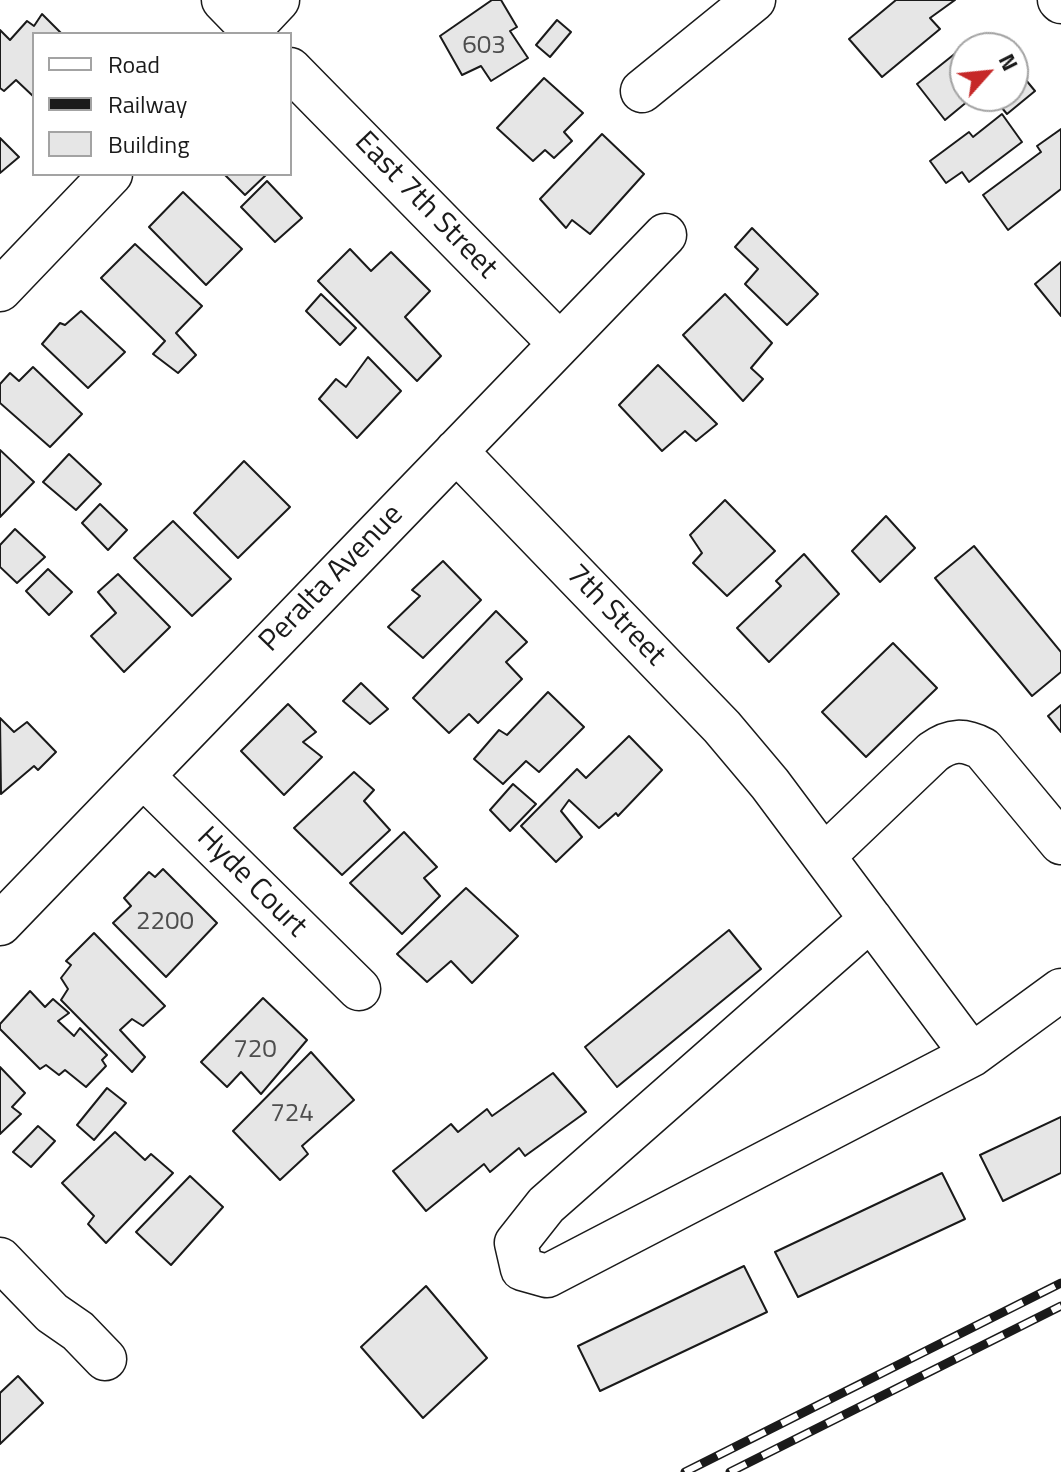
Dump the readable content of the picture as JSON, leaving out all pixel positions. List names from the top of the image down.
{
  "streets": {
    "street": [
      "East 7th Street",
      "Peralta Avenue",
      "7th Street",
      "Hyde Court"
    ]
  },
  "crossings": [
    ["East 7th Street", "Peralta Avenue"],
    ["Peralta Avenue", "7th Street"],
    ["Peralta Avenue", "Hyde Court"]
  ],
  "house_numbers": [
    "603",
    "2200",
    "720",
    "724"
  ],
  "legend": ["Road", "Railway", "Building"],
  "north": "top right"
}
